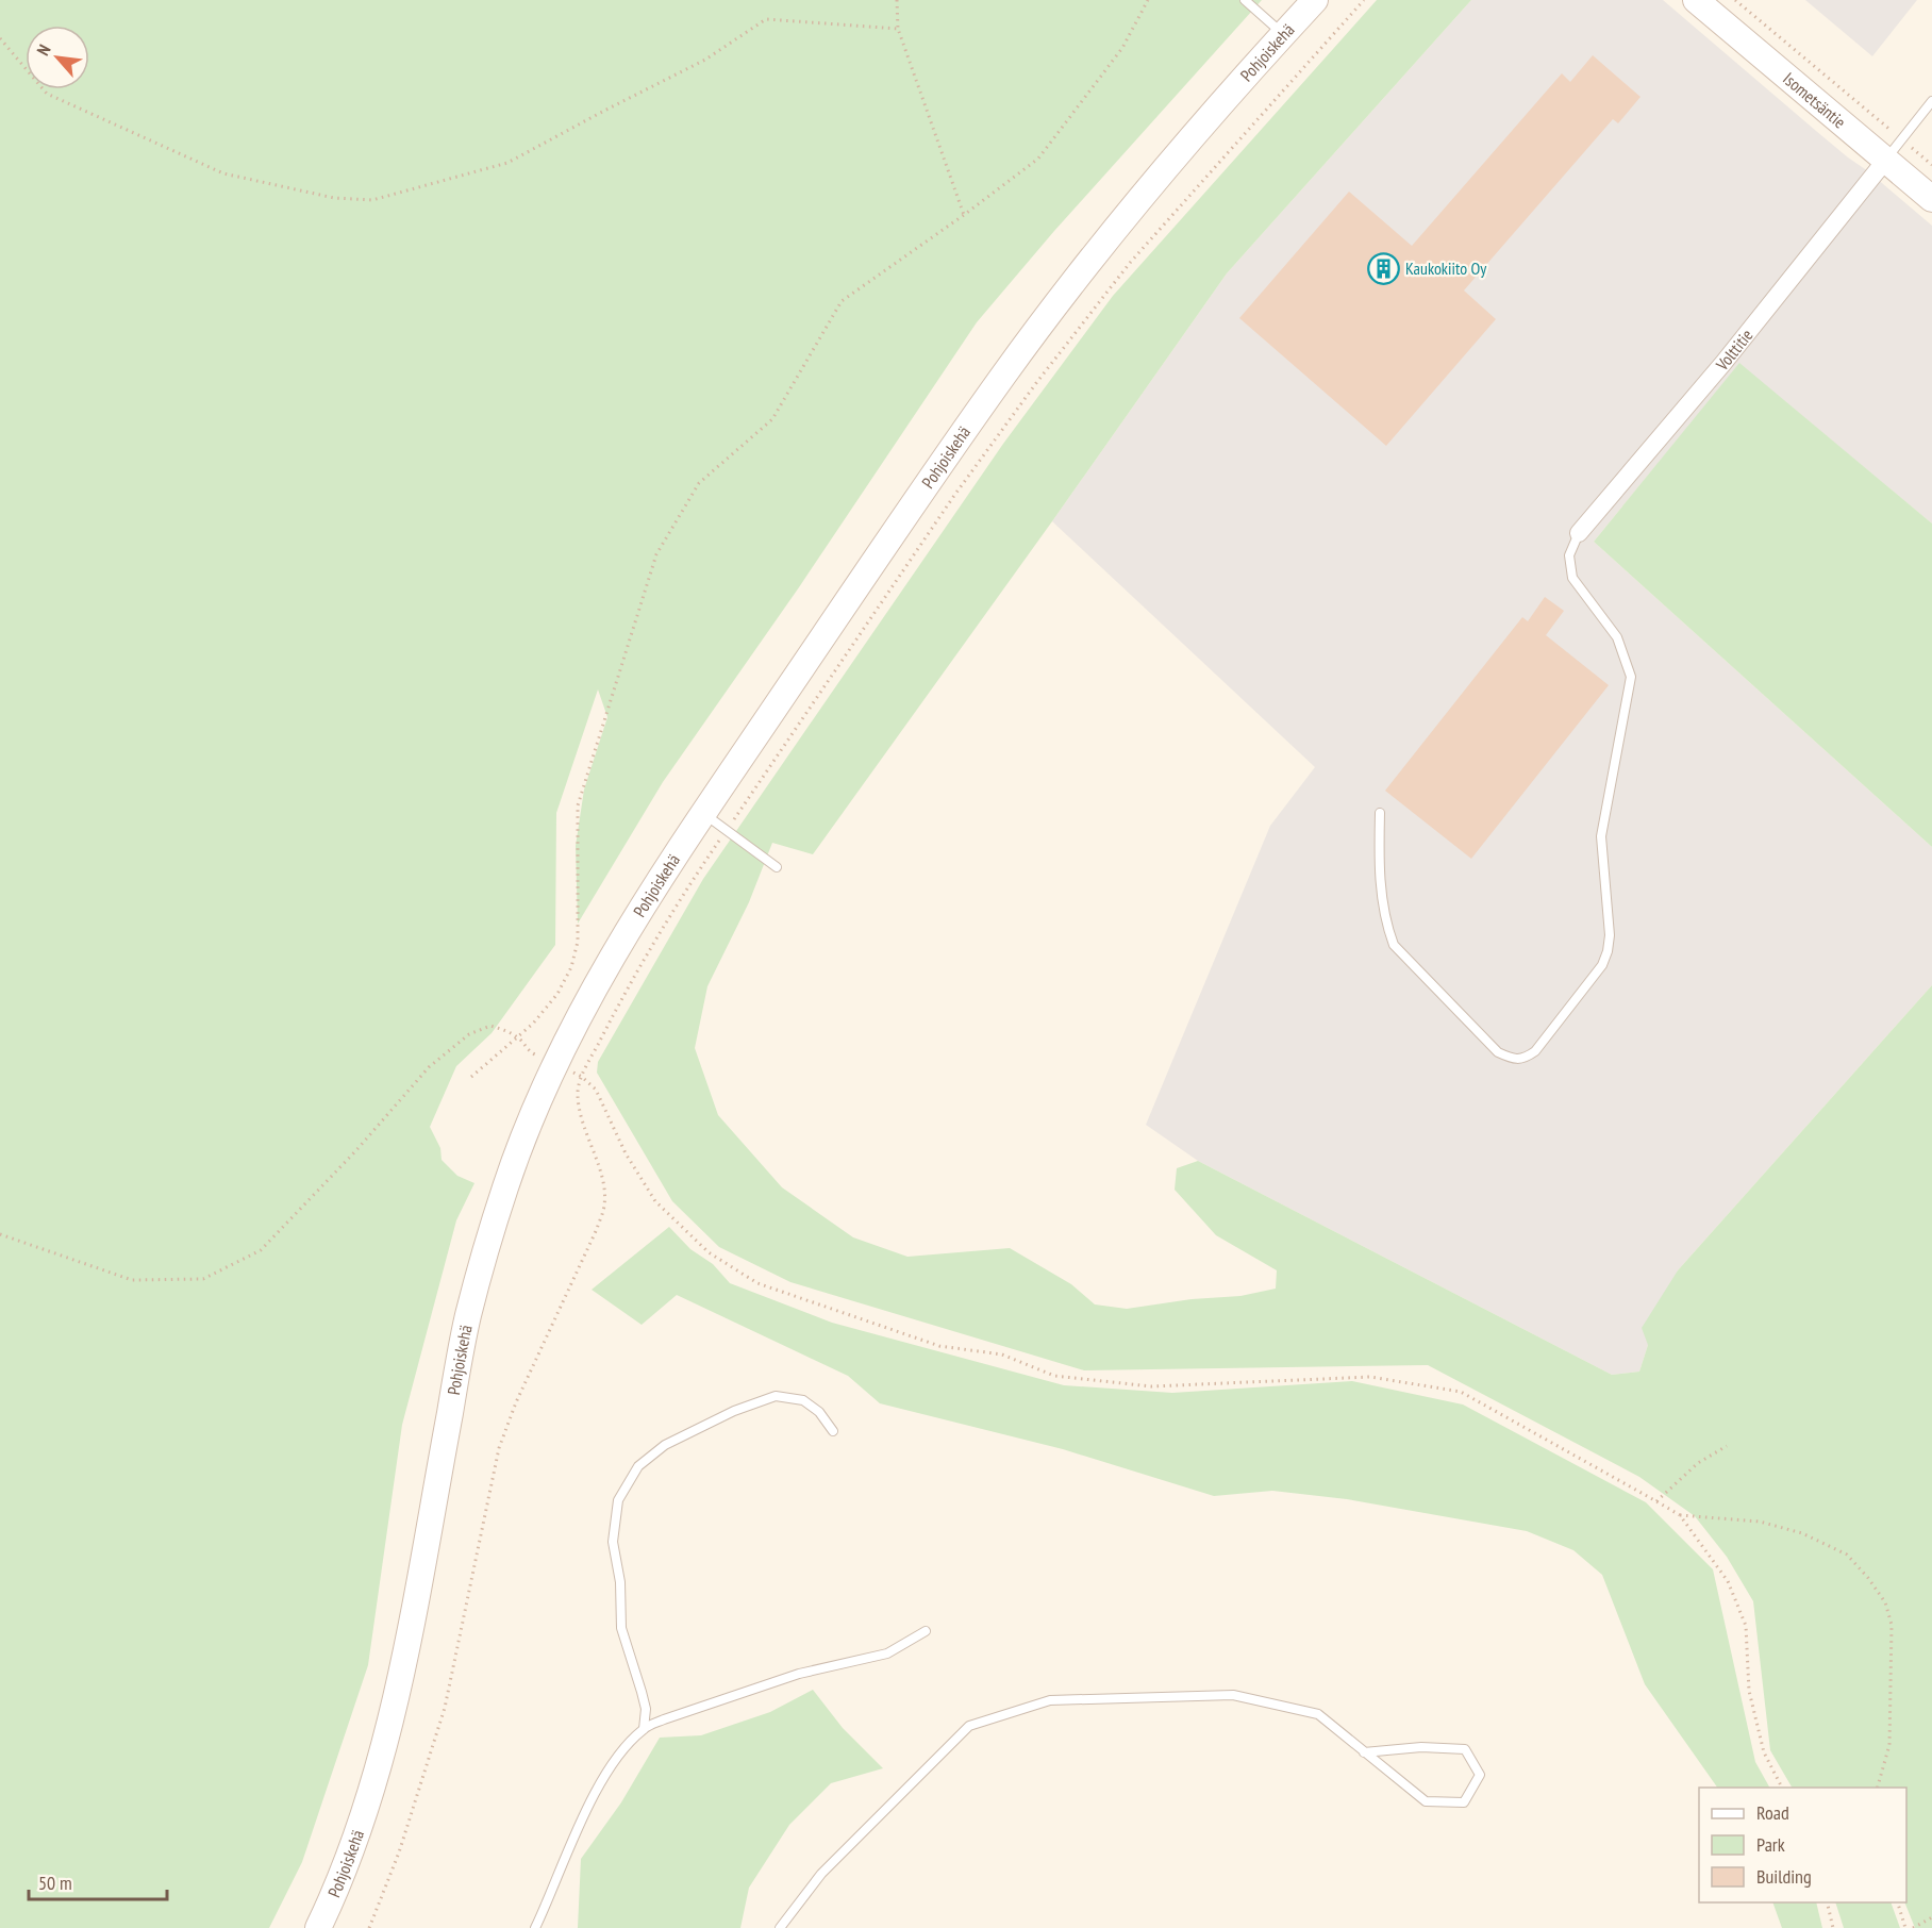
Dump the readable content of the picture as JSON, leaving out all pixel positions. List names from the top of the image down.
{
  "streets": {
    "main road": ["Pohjoiskehä", "Isometsäntie"],
    "street": ["Volttitie"]
  },
  "crossings": [
    ["Isometsäntie", "Volttitie"]
  ],
  "places": {
    "building": ["Kaukokiito Oy"]
  },
  "legend": ["Road", "Park", "Building"],
  "scale_bar": "50 m",
  "north": "top left"
}
